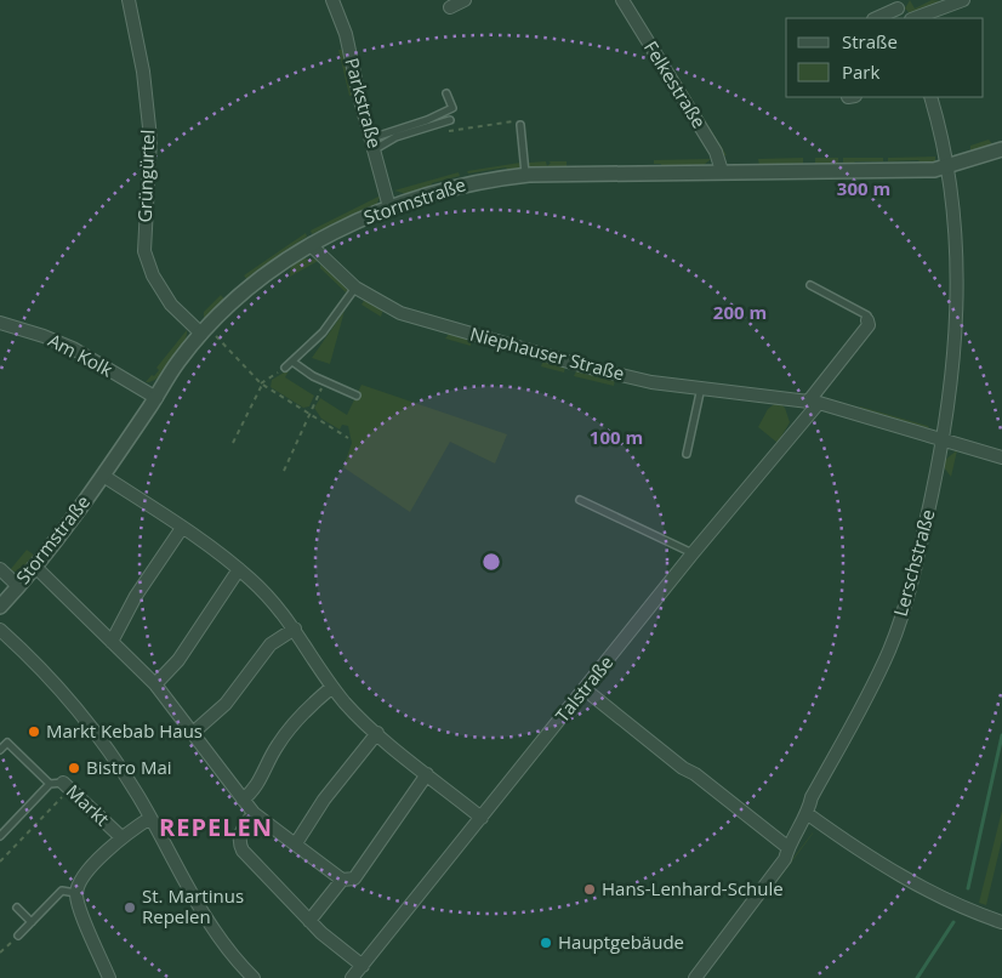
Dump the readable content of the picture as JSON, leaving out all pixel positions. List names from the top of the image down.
{
  "streets": {
    "street": [
      "Felkestraße",
      "Parkstraße",
      "Grüngürtel",
      "Stormstraße",
      "Niephauser Straße",
      "Am Kolk",
      "Lerschstraße",
      "Talstraße",
      "Markt"
    ]
  },
  "crossings": [
    ["Felkestraße", "Stormstraße"],
    ["Parkstraße", "Stormstraße"],
    ["Grüngürtel", "Stormstraße"],
    ["Stormstraße", "Niephauser Straße"],
    ["Stormstraße", "Am Kolk"],
    ["Stormstraße", "Lerschstraße"],
    ["Niephauser Straße", "Lerschstraße"],
    ["Niephauser Straße", "Talstraße"]
  ],
  "districts": ["REPELEN"],
  "places": [
    "Markt Kebab Haus",
    "Bistro Mai",
    "Hans-Lenhard-Schule",
    "St. Martinus Repelen",
    "Hauptgebäude"
  ],
  "legend": ["Straße", "Park"],
  "rings": ["300 m", "200 m", "100 m"]
}
